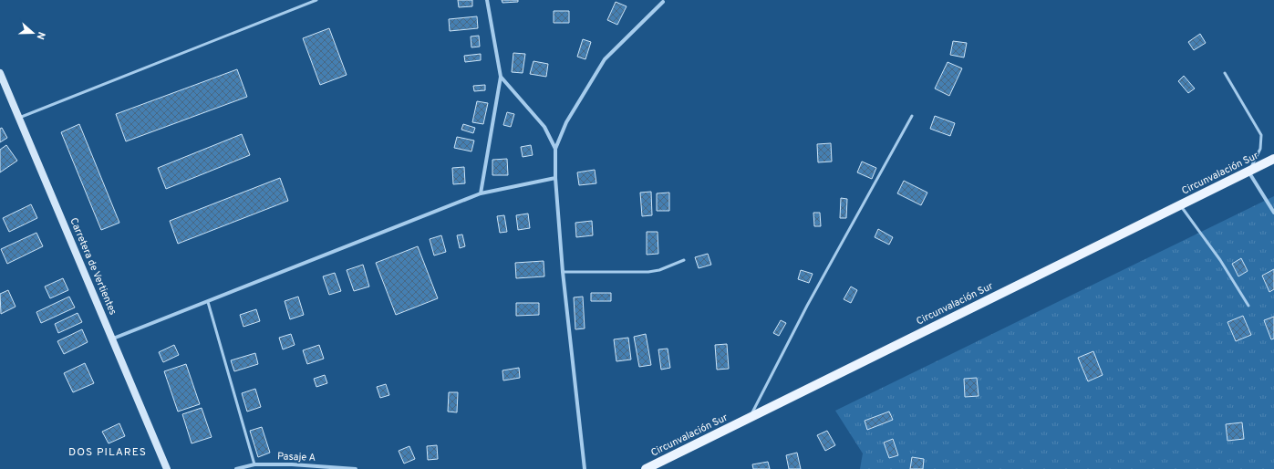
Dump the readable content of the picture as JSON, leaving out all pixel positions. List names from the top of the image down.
{
  "streets": {
    "main road": ["Circunvalación Sur", "Carretera de Vertientes"],
    "street": ["Pasaje A"]
  },
  "districts": ["DOS PILARES"],
  "north": "right"
}
